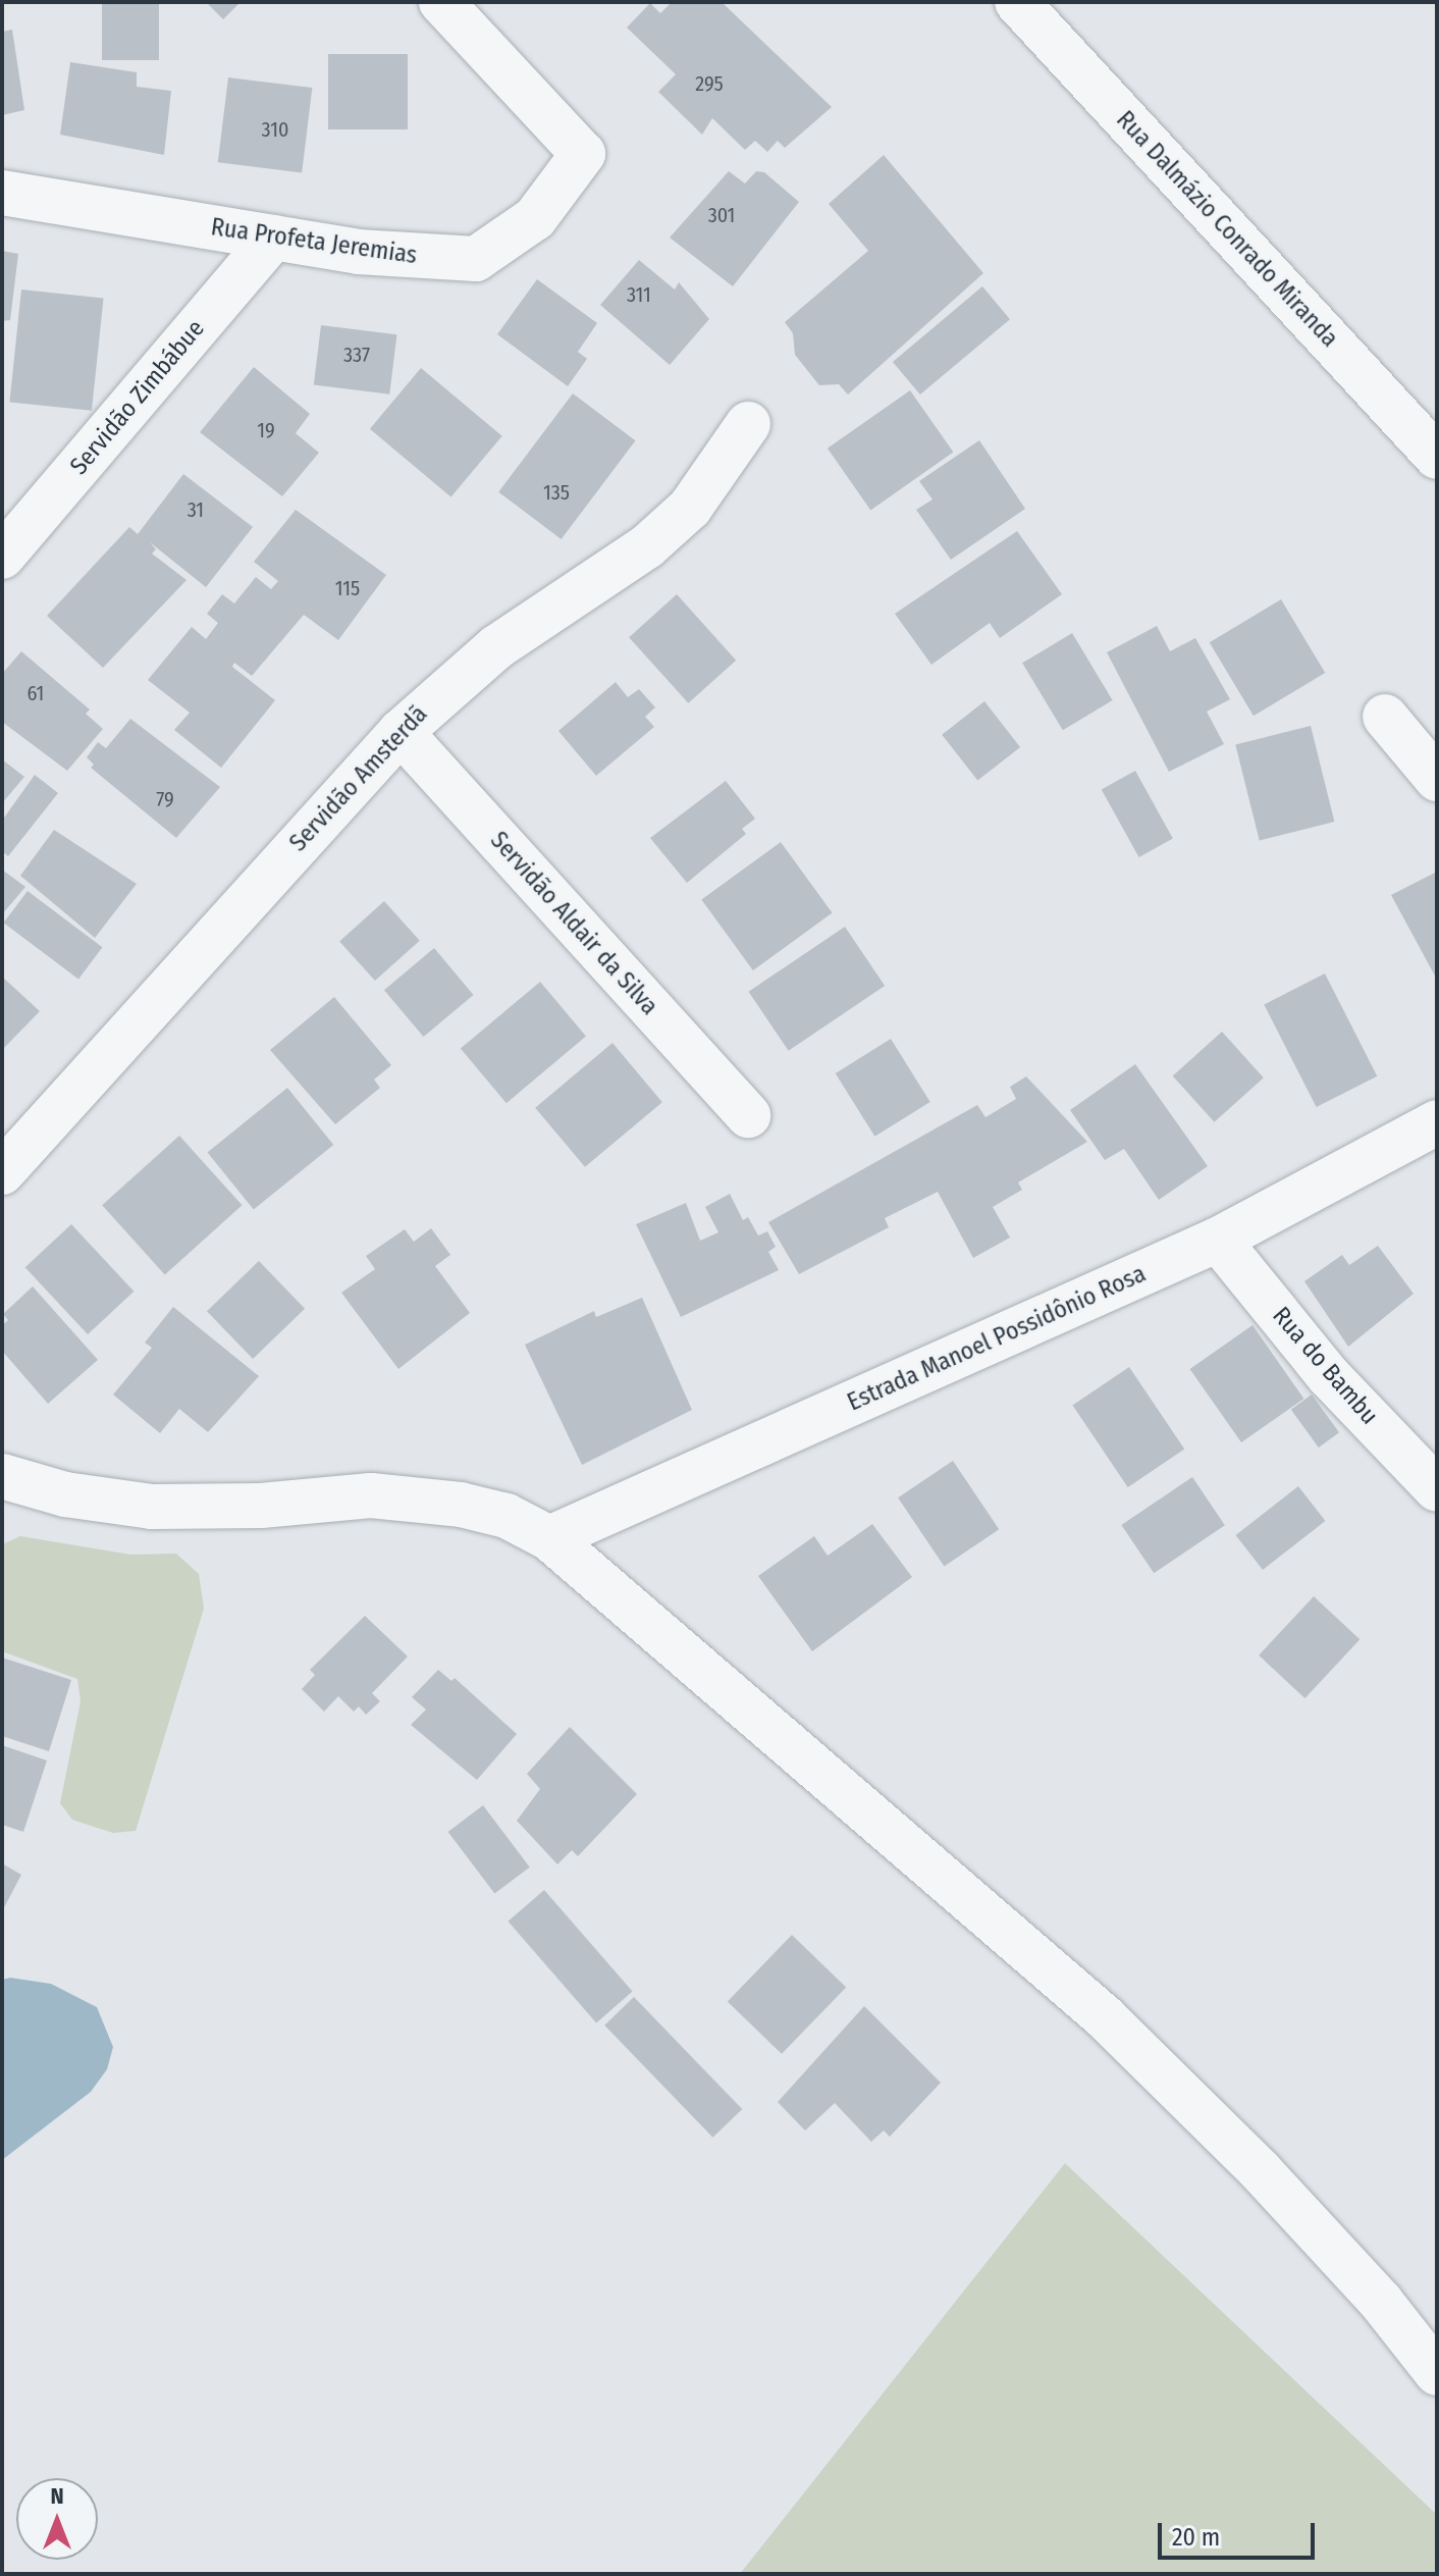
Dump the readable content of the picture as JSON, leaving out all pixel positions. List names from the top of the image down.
{
  "streets": {
    "street": [
      "Rua Dalmázio Conrado Miranda",
      "Rua Profeta Jeremias",
      "Servidão Zimbábue",
      "Servidão Amsterdã",
      "Servidão Aldair da Silva",
      "Estrada Manoel Possidônio Rosa",
      "Rua do Bambu"
    ]
  },
  "crossings": [
    ["Rua Profeta Jeremias", "Servidão Zimbábue"],
    ["Servidão Amsterdã", "Servidão Aldair da Silva"],
    ["Estrada Manoel Possidônio Rosa", "Rua do Bambu"]
  ],
  "house_numbers": [
    "295",
    "310",
    "301",
    "311",
    "337",
    "19",
    "135",
    "31",
    "115",
    "61",
    "79"
  ],
  "scale_bar": "20 m",
  "north": "top"
}
